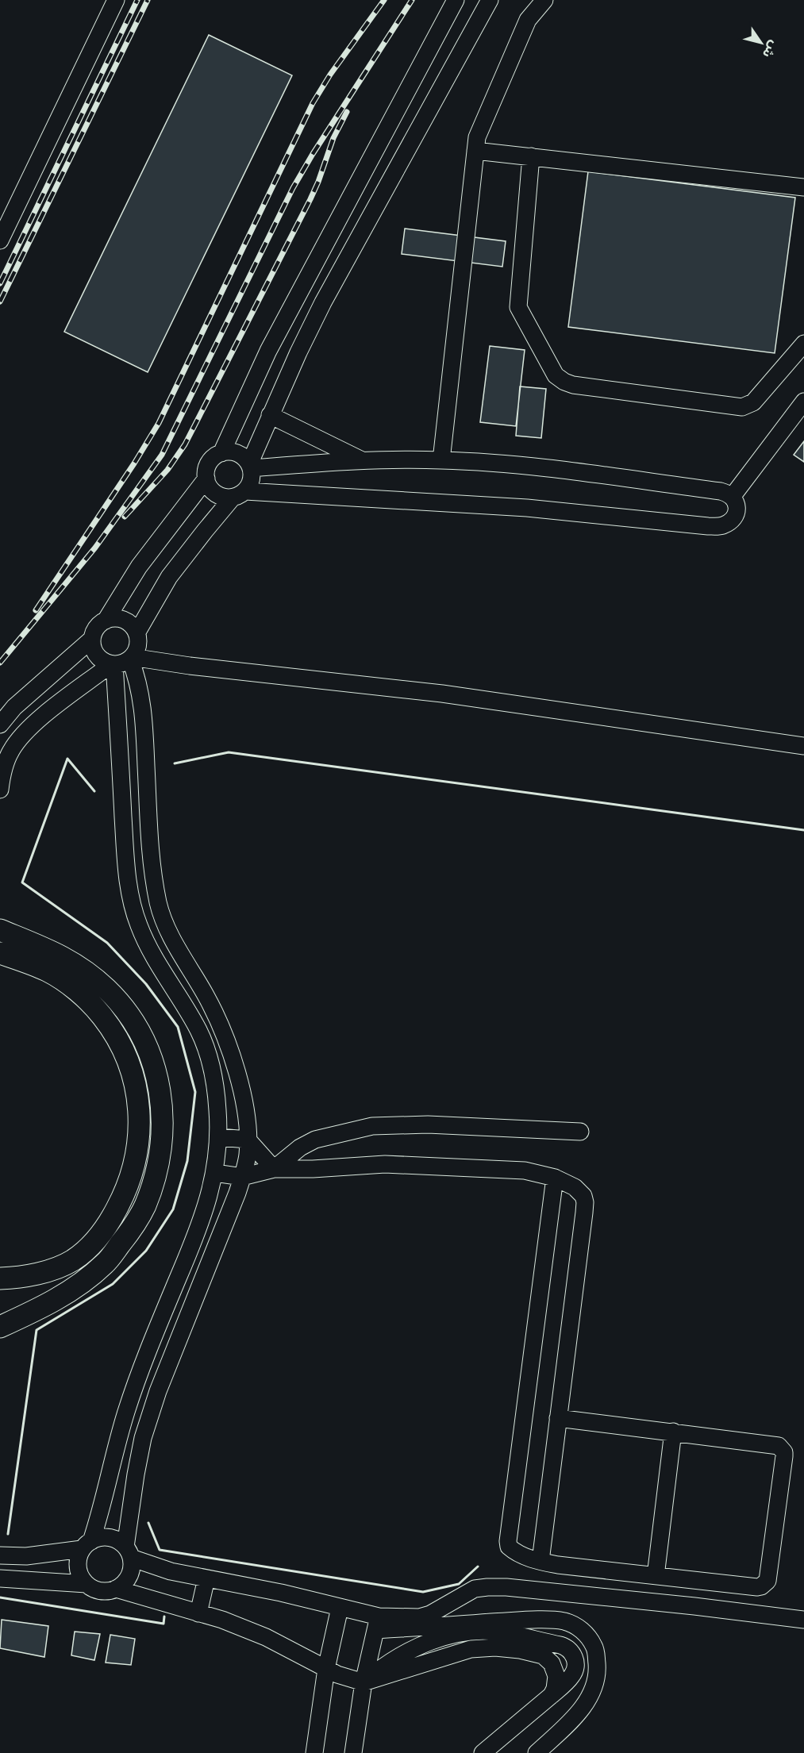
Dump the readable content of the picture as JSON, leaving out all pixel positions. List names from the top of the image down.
{
  "north": "bottom right"
}
